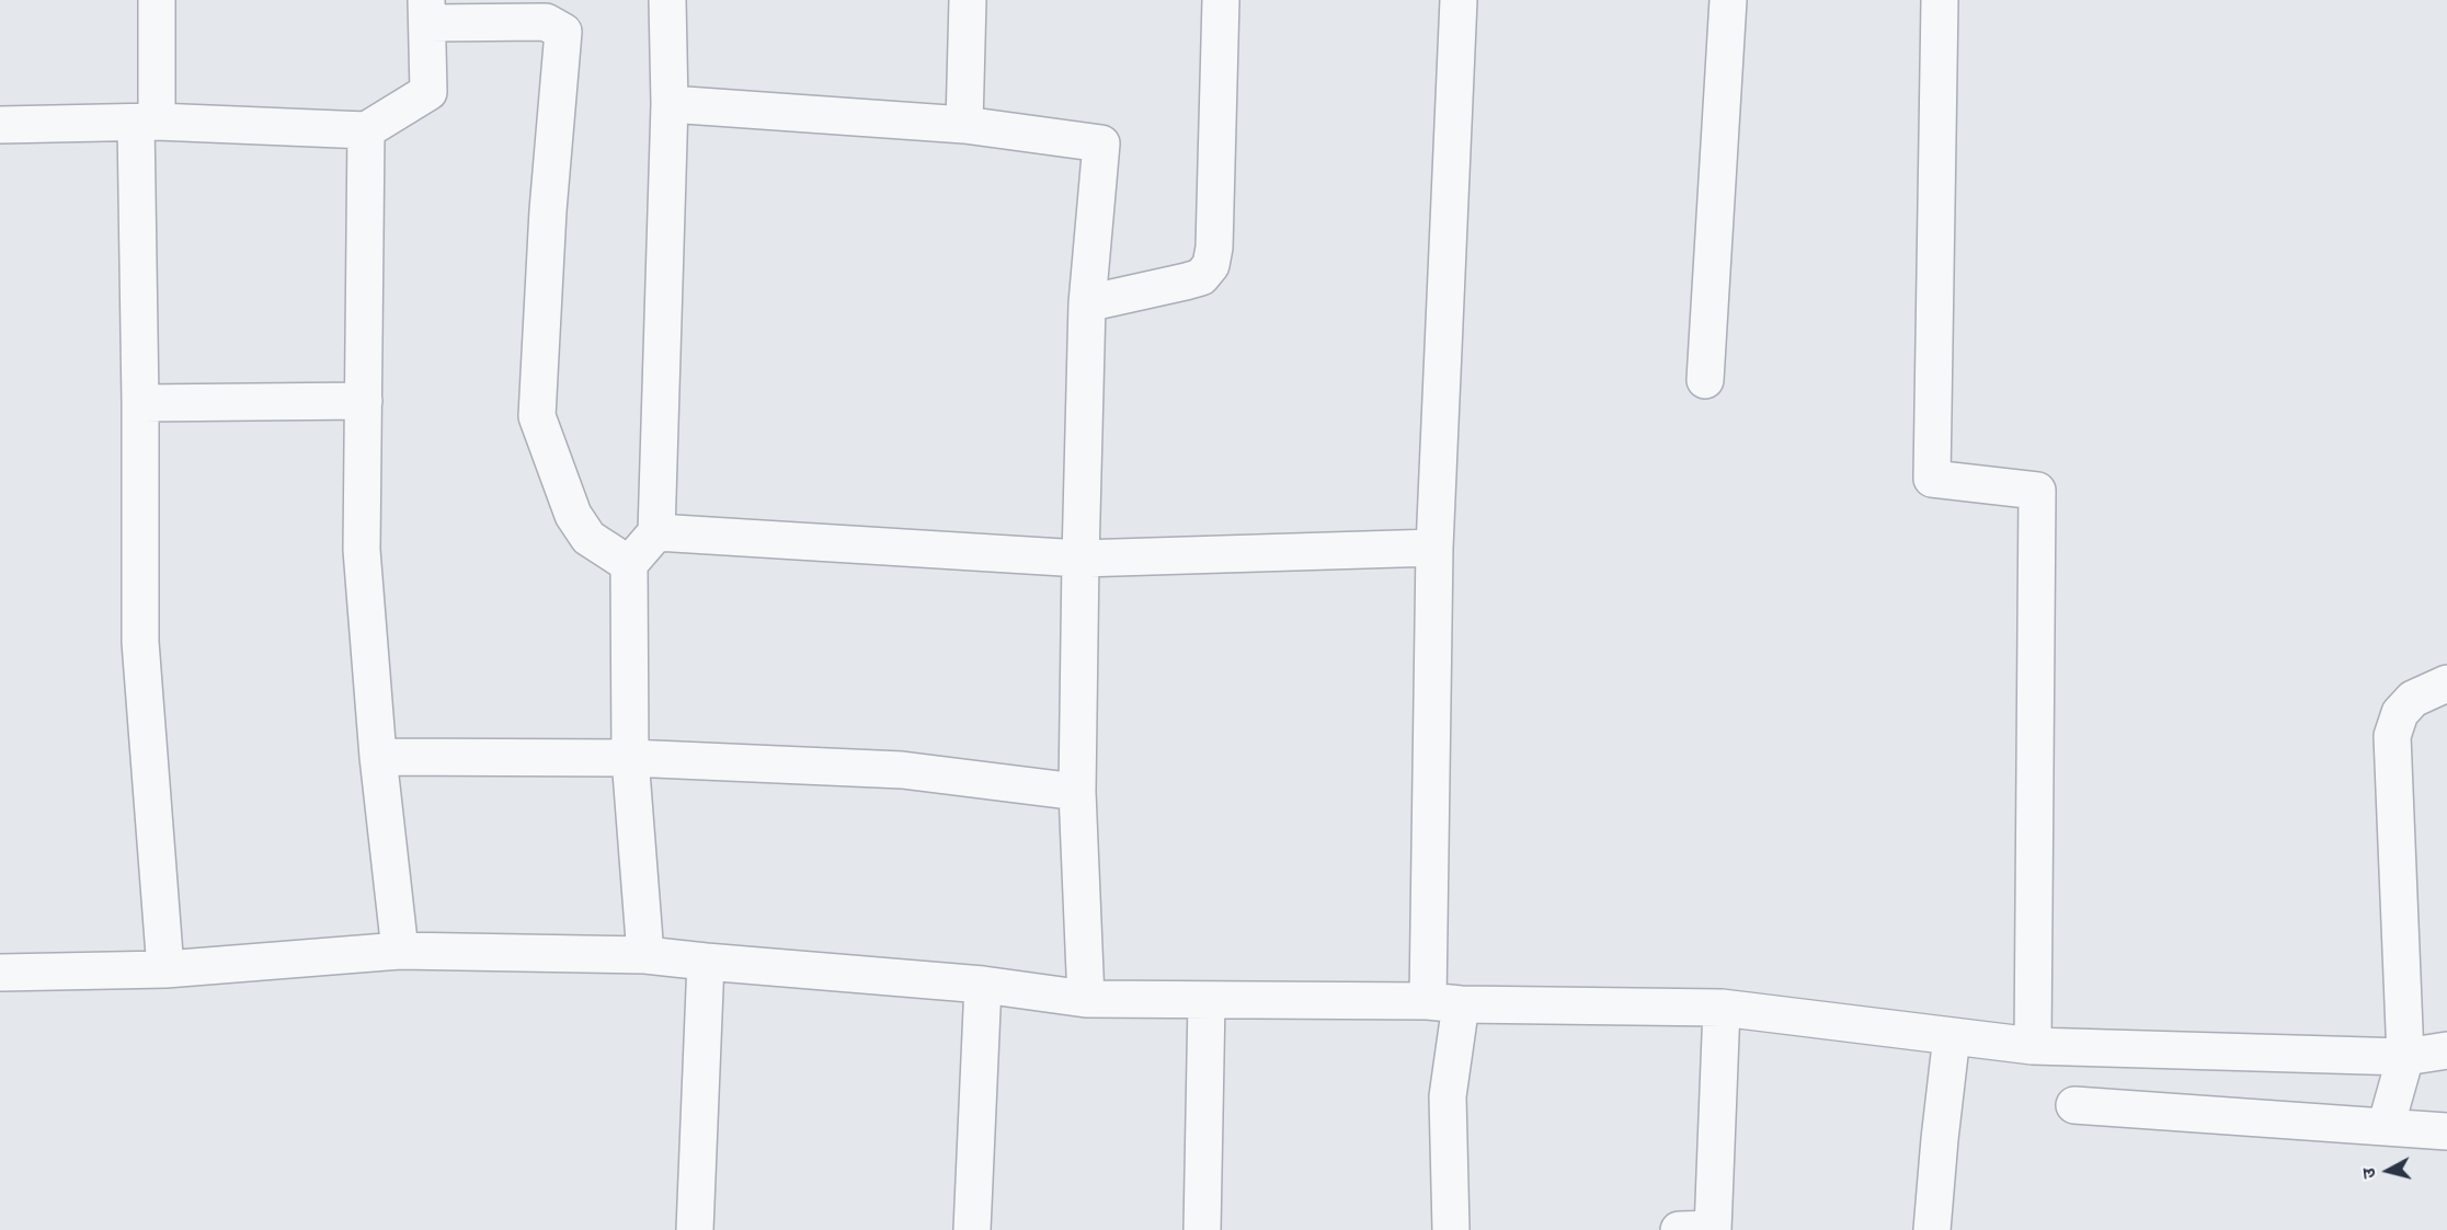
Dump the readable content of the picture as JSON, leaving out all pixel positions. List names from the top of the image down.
{
  "north": "left"
}
